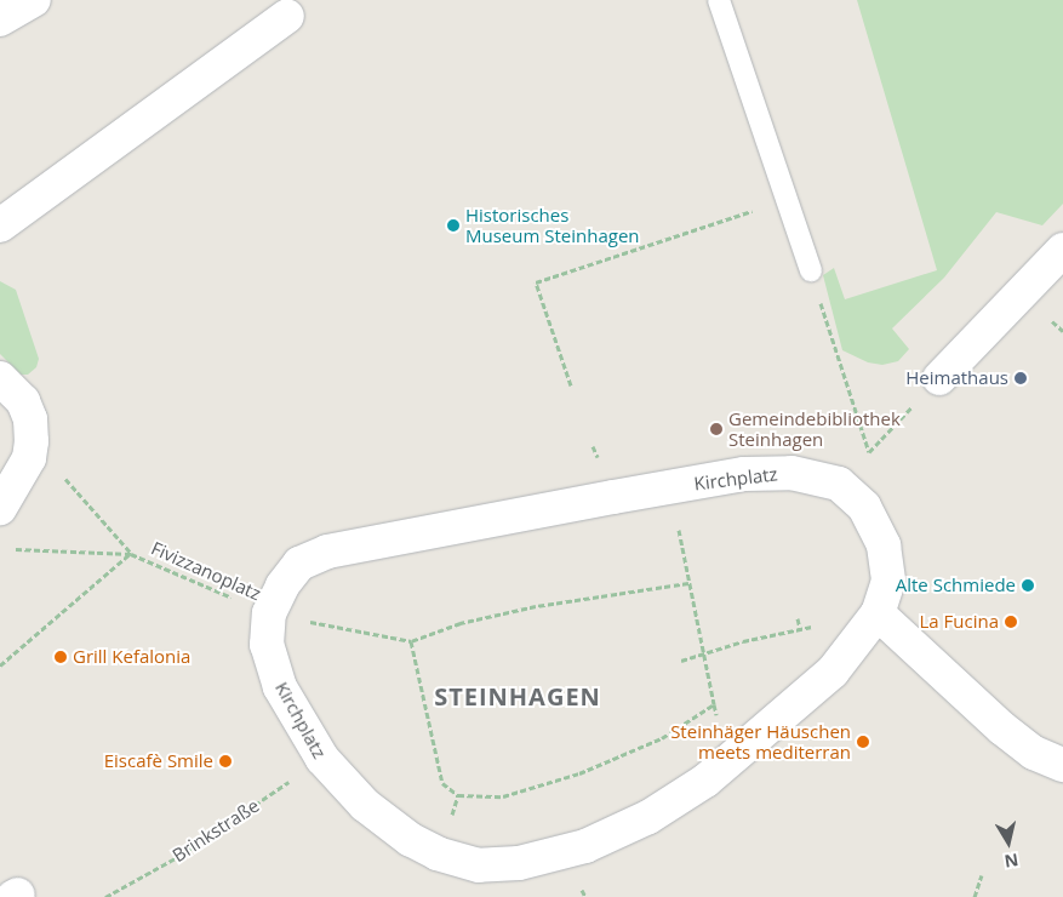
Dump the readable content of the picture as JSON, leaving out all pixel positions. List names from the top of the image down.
{
  "streets": {
    "street": ["Kirchplatz"],
    "path": ["Fivizzanoplatz", "Brinkstraße"]
  },
  "crossings": [
    ["Kirchplatz", "Fivizzanoplatz"],
    ["Kirchplatz", "Brinkstraße"]
  ],
  "districts": ["STEINHAGEN"],
  "places": [
    "Historisches Museum Steinhagen",
    "Heimathaus",
    "Gemeindebibliothek Steinhagen",
    "Alte Schmiede",
    "La Fucina",
    "Grill Kefalonia",
    "Steinhäger Häuschen meets mediterran",
    "Eiscafè Smile"
  ],
  "north": "bottom"
}
